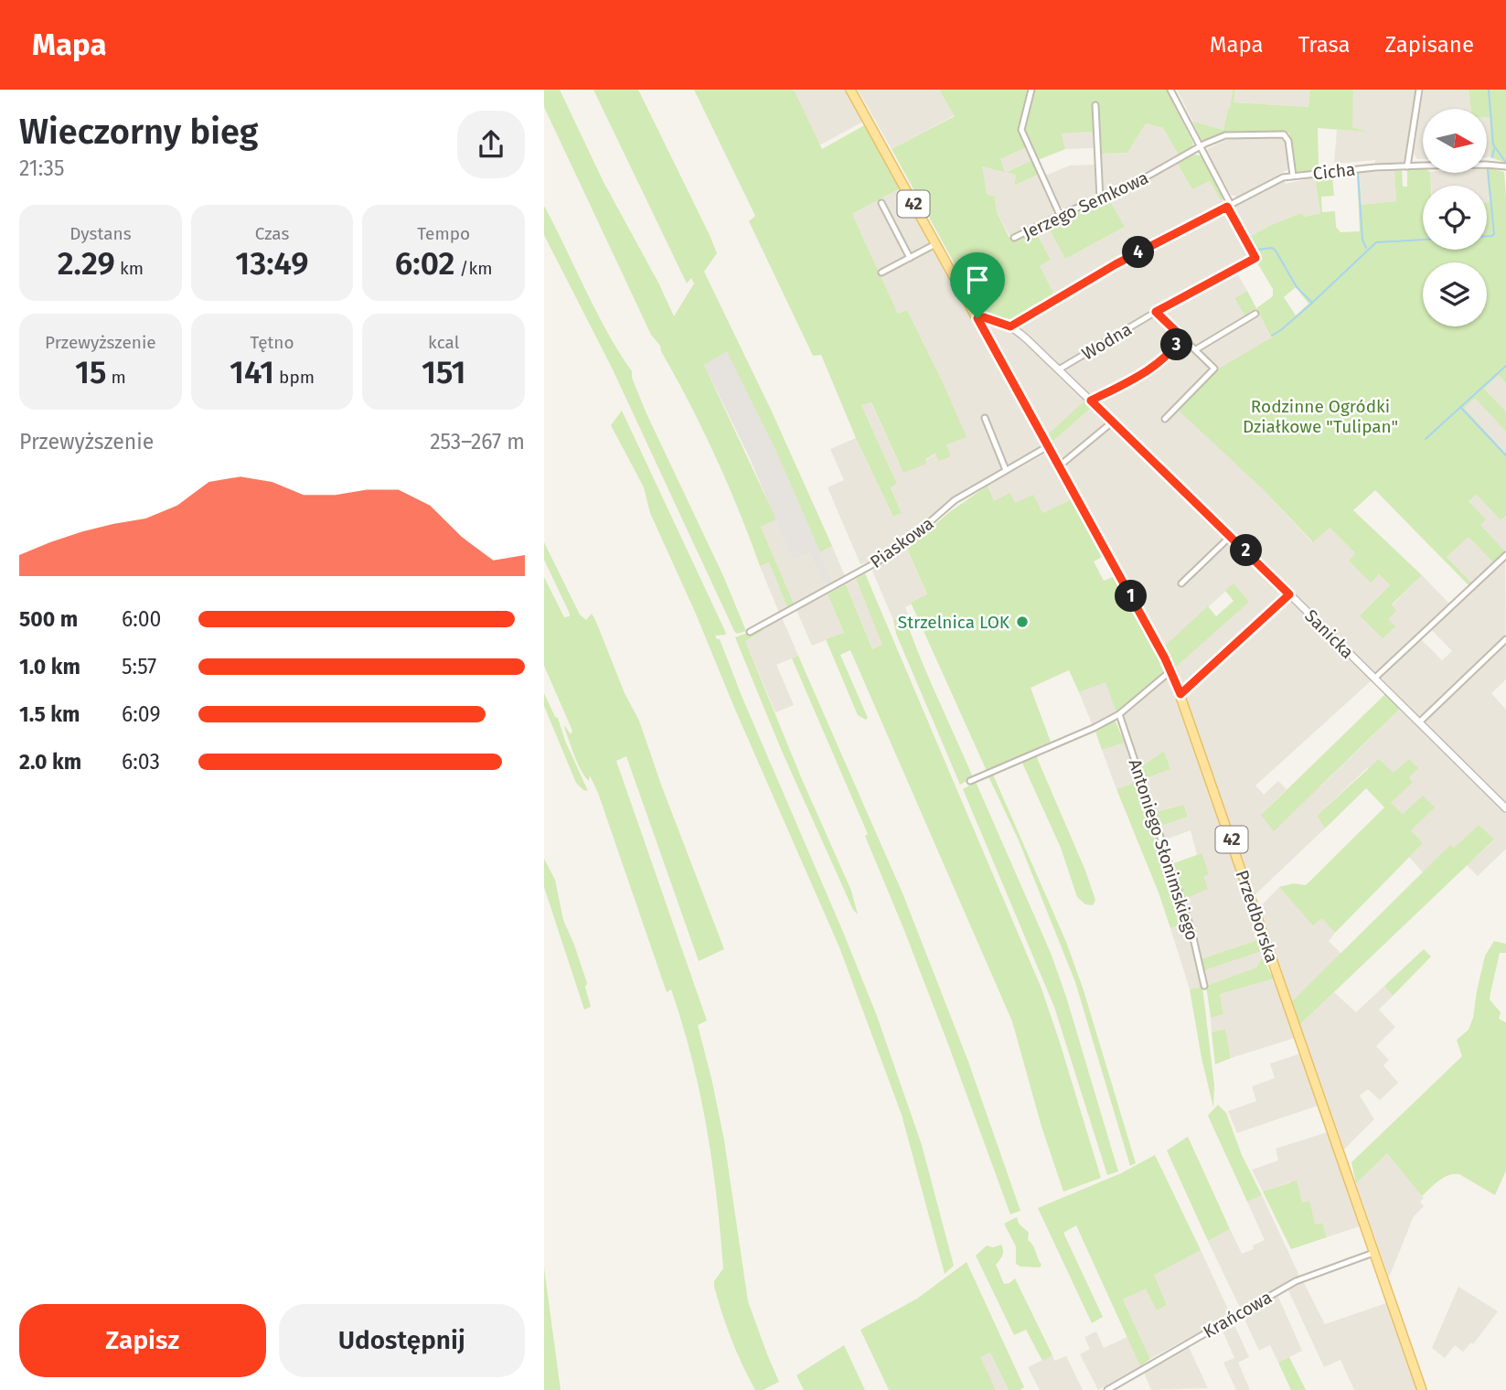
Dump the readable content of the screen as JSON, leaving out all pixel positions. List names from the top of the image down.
{
  "streets": {
    "main road": ["42", "Przedborska"],
    "street": [
      "Cicha",
      "Jerzego Semkowa",
      "Wodna",
      "Piaskowa",
      "Sanicka",
      "Antoniego Słonimskiego",
      "Krańcowa"
    ]
  },
  "crossings": [
    ["Cicha", "Jerzego Semkowa"],
    ["Wodna", "Sanicka"],
    ["Piaskowa", "Przedborska"],
    ["Sanicka", "Przedborska"],
    ["Przedborska", "Krańcowa"]
  ],
  "parks": ["Rodzinne Ogródki Działkowe \"Tulipan\""],
  "places": ["Strzelnica LOK"],
  "north": "right",
  "page": {
    "header": "Mapa",
    "nav": ["Mapa", "Trasa", "Zapisane"],
    "heading": ["Wieczorny bieg", "21:35"],
    "stats": [
      ["Dystans", "2.29 km"],
      ["Czas", "13:49"],
      ["Tempo", "6:02 /km"],
      ["Przewyższenie", "15 m"],
      ["Tętno", "141 bpm"],
      ["kcal", "151"]
    ],
    "pins": [
      "4",
      "3",
      "2",
      "1"
    ],
    "chart": ["Przewyższenie", "253–267 m"],
    "list": [
      {
        "name": "500 m",
        "note": "6:00"
      },
      {
        "name": "1.0 km",
        "note": "5:57"
      },
      {
        "name": "1.5 km",
        "note": "6:09"
      },
      {
        "name": "2.0 km",
        "note": "6:03"
      }
    ],
    "buttons": ["Zapisz", "Udostępnij"]
  }
}
